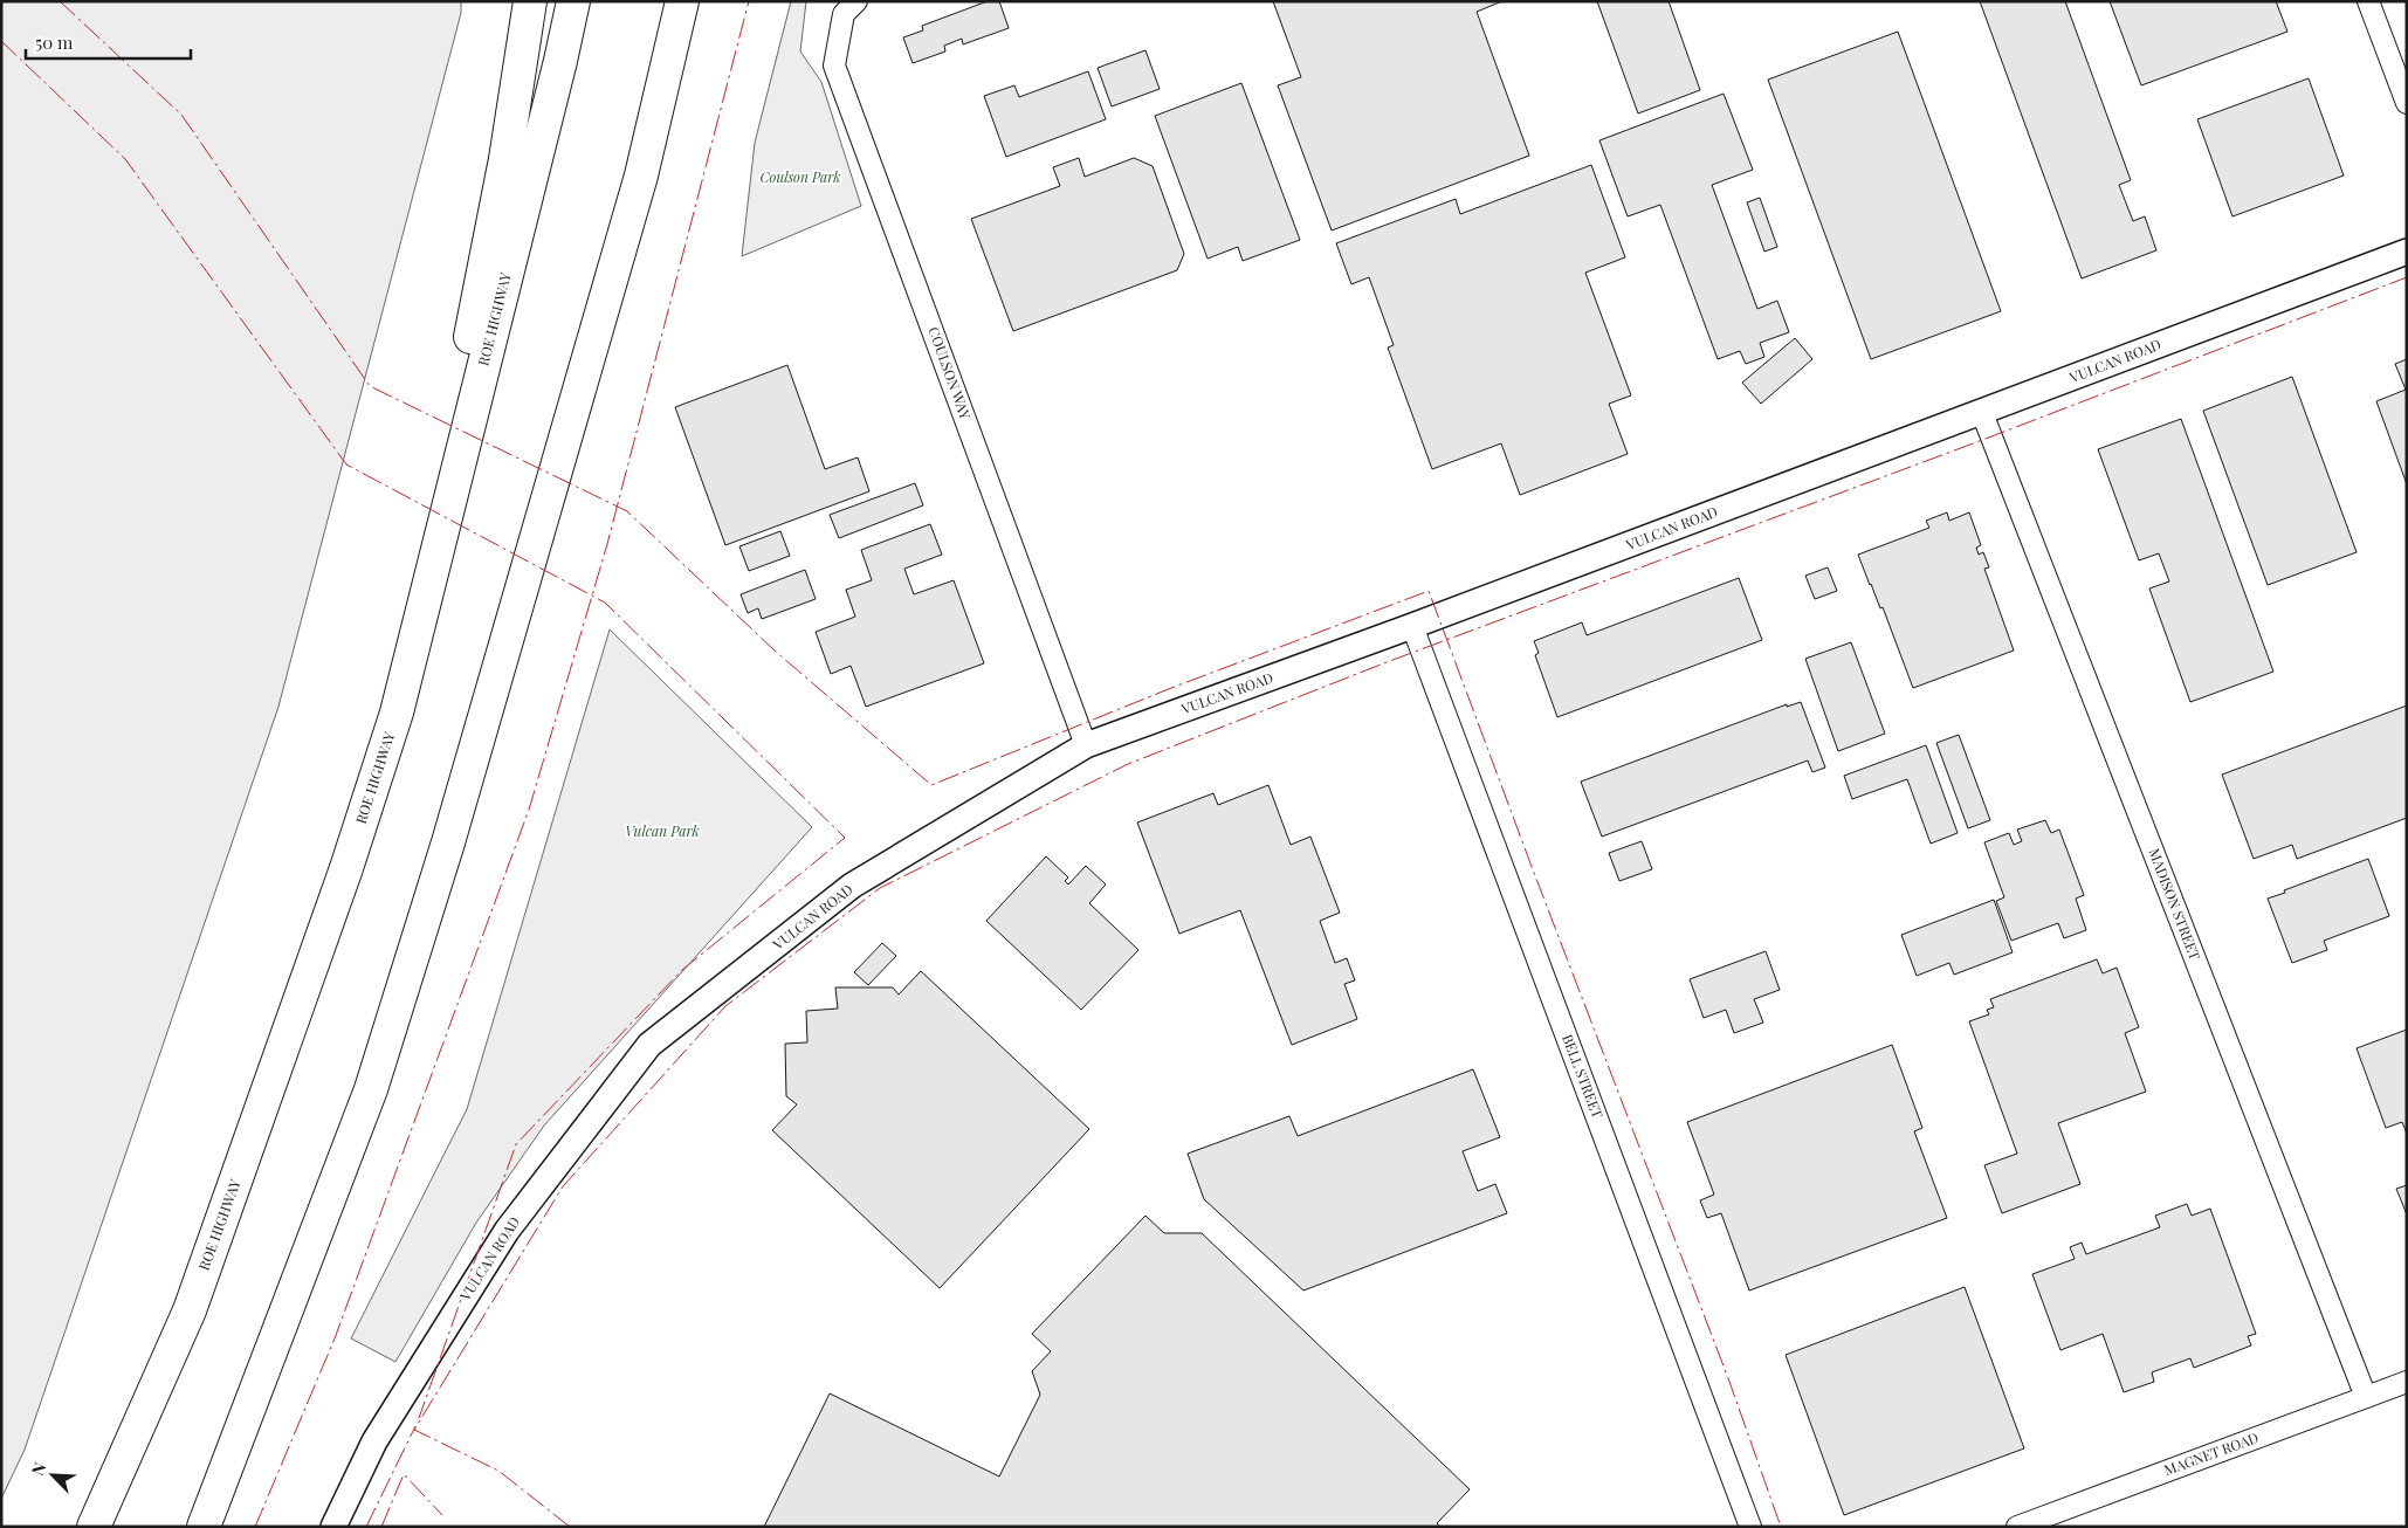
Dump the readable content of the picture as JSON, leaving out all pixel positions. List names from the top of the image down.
{
  "streets": {
    "highway": ["ROE HIGHWAY"],
    "street": [
      "VULCAN ROAD",
      "COULSON WAY",
      "MADISON STREET",
      "BELL STREET",
      "MAGNET ROAD"
    ]
  },
  "crossings": [
    ["VULCAN ROAD", "COULSON WAY"],
    ["VULCAN ROAD", "MADISON STREET"],
    ["VULCAN ROAD", "BELL STREET"],
    ["MADISON STREET", "MAGNET ROAD"]
  ],
  "parks": ["Coulson Park", "Vulcan Park"],
  "scale_bar": "50 m",
  "north": "top left"
}
